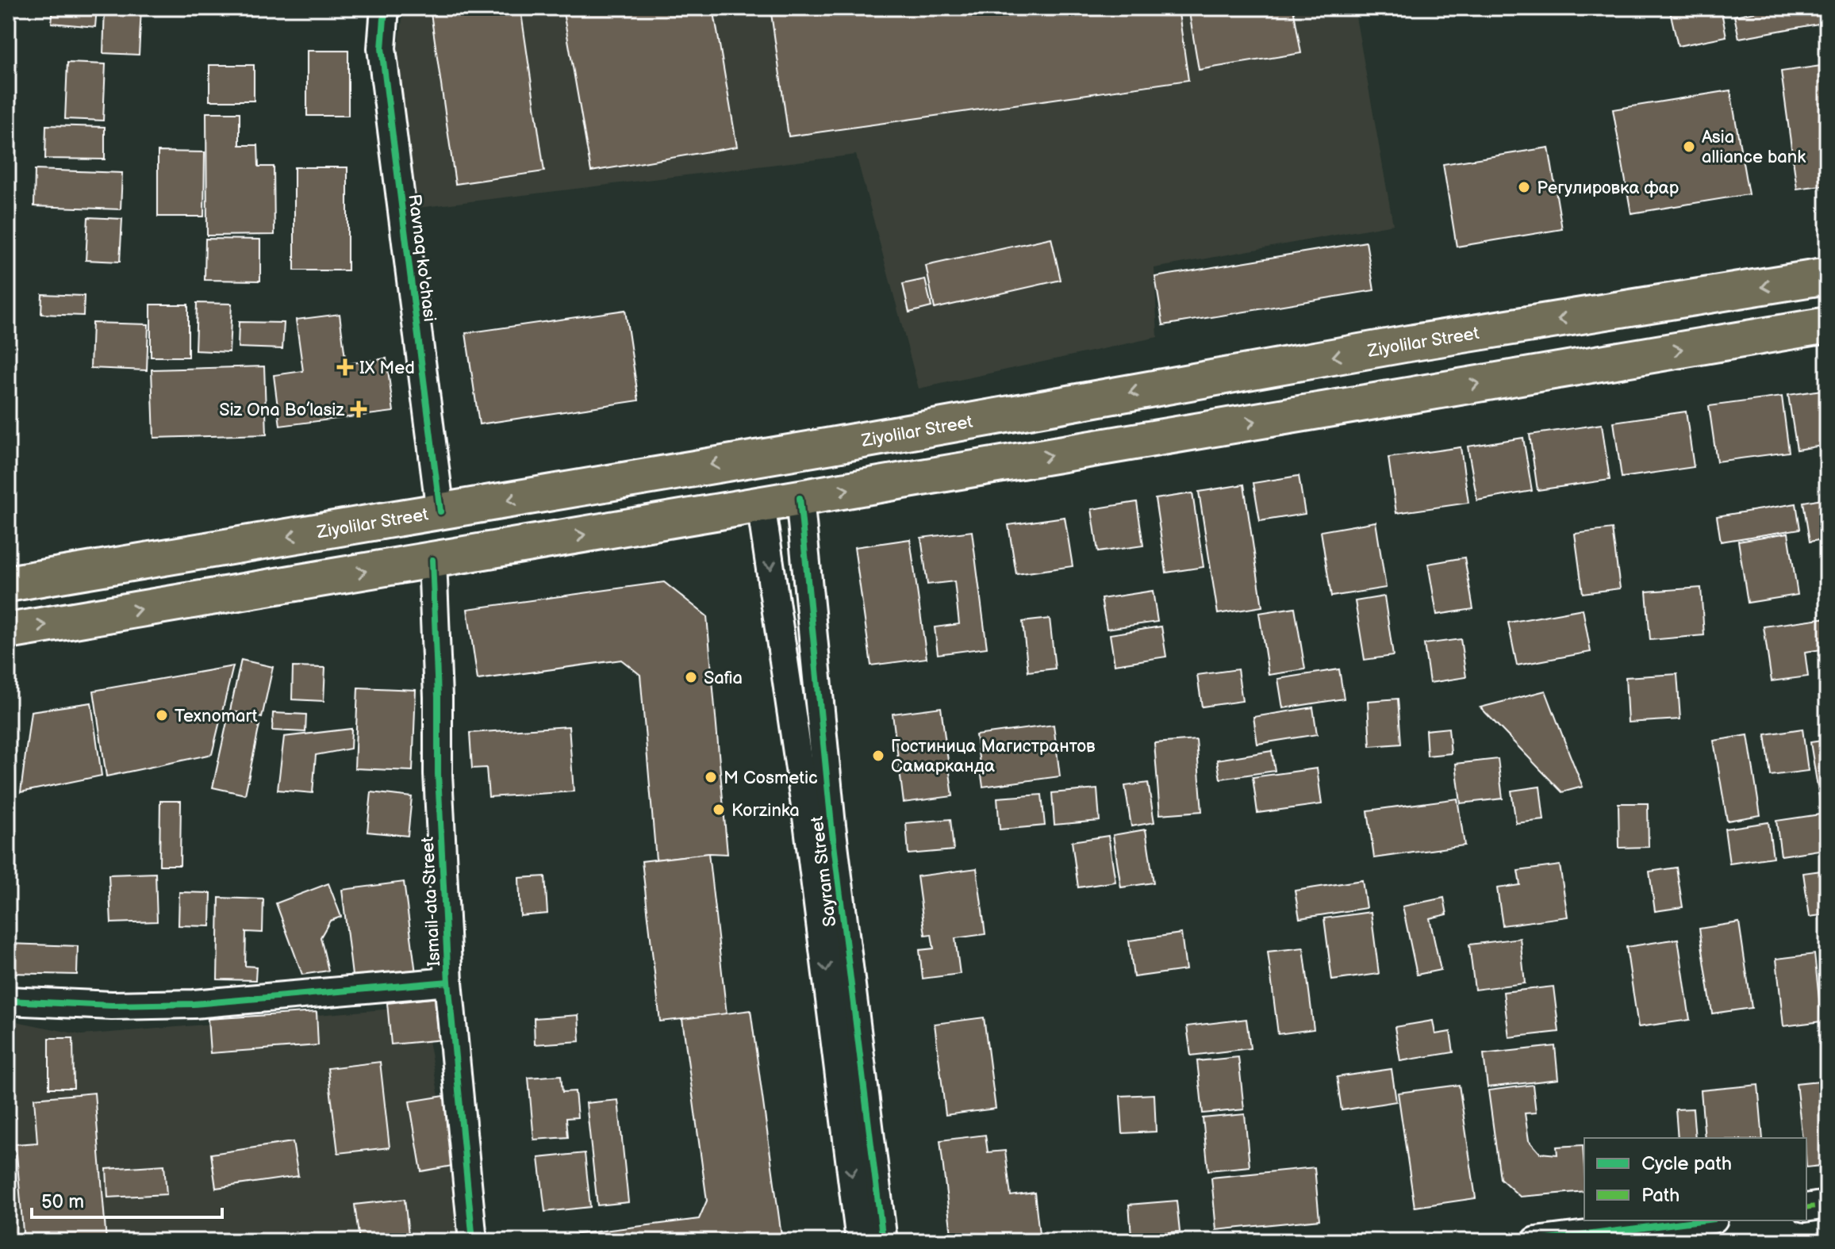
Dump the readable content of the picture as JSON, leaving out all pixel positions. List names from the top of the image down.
{
  "streets": {
    "main road": ["Ziyolilar Street", "Sayram Street"],
    "street": ["Ravnaq ko'chasi", "Ismail-ata Street"]
  },
  "crossings": [
    ["Ravnaq ko'chasi", "Ziyolilar Street"],
    ["Ziyolilar Street", "Sayram Street"]
  ],
  "one_way": ["Sayram Street"],
  "places": {
    "other": [
      "Asia alliance bank",
      "Регулировка фар",
      "Safia",
      "Texnomart",
      "Гостиница Магистрантов Самарканда",
      "M Cosmetic",
      "Korzinka"
    ],
    "health": ["IX Med", "Siz Ona Bo’lasiz"]
  },
  "legend": ["Cycle path", "Path"],
  "scale_bar": "50 m"
}
